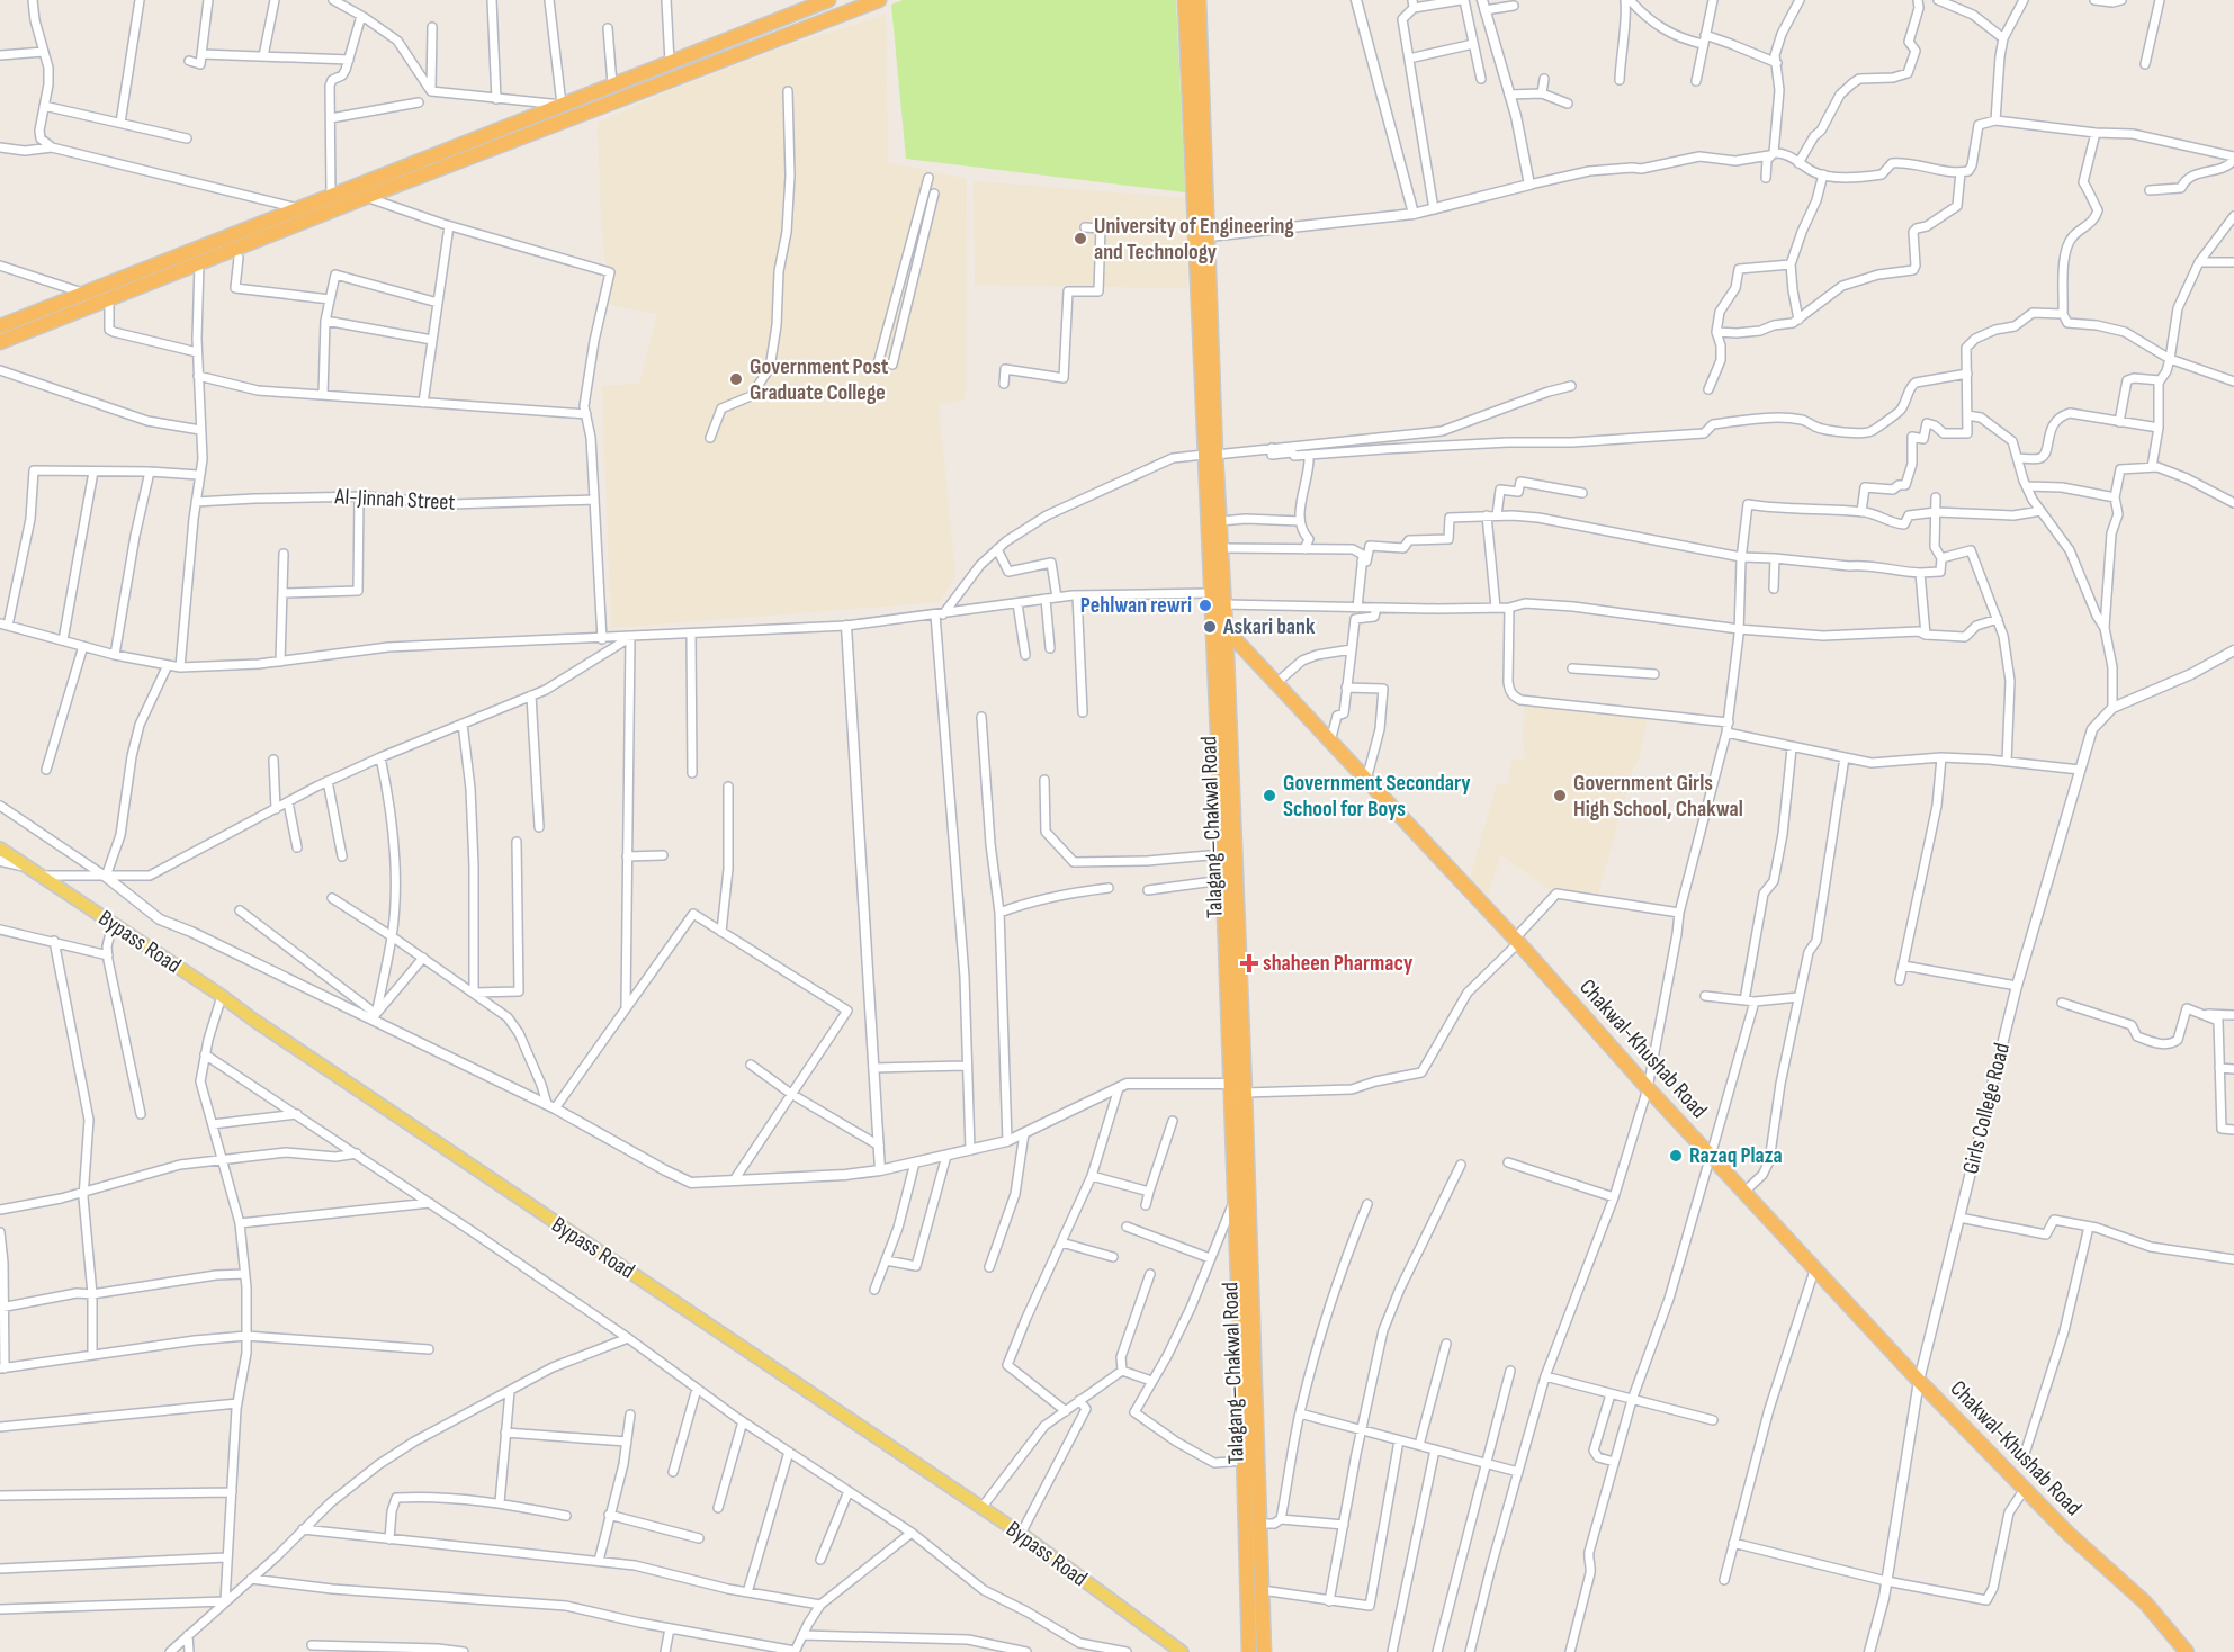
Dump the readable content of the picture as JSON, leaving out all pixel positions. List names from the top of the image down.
{
  "streets": {
    "highway": ["Talagang–Chakwal Road", "Chakwal-Khushab Road"],
    "main road": ["Bypass Road"],
    "street": ["Al-Jinnah Street", "Girls College Road"]
  },
  "crossings": [
    ["Talagang–Chakwal Road", "Chakwal-Khushab Road"],
    ["Chakwal-Khushab Road", "Girls College Road"]
  ],
  "places": {
    "other": [
      "University of Engineering and Technology",
      "Government Post Graduate College",
      "Pehlwan rewri",
      "Askari bank",
      "Government Secondary School for Boys",
      "Government Girls High School, Chakwal",
      "Razaq Plaza"
    ],
    "health": ["shaheen Pharmacy"]
  }
}
